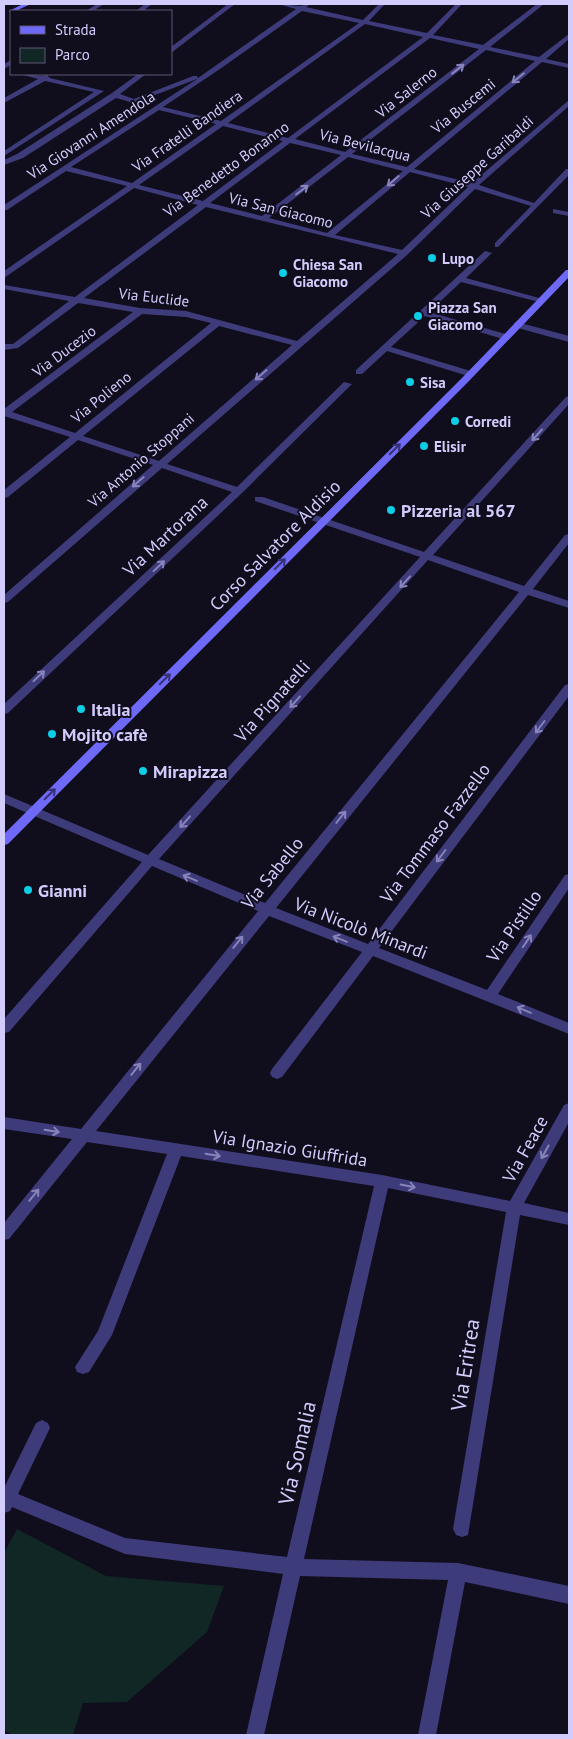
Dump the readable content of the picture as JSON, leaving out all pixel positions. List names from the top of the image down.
{
  "streets": {
    "street": [
      "Via Salerno",
      "Via Buscemi",
      "Via Fratelli Bandiera",
      "Via Giovanni Amendola",
      "Via Bevilacqua",
      "Via Giuseppe Garibaldi",
      "Via Benedetto Bonanno",
      "Via San Giacomo",
      "Via Euclide",
      "Via Ducezio",
      "Via Polieno",
      "Via Antonio Stoppani",
      "Via Martorana",
      "Corso Salvatore Aldisio",
      "Via Pignatelli",
      "Via Tommaso Fazzello",
      "Via Sabello",
      "Via Pistillo",
      "Via Nicolò Minardi",
      "Via Ignazio Giuffrida",
      "Via Feace",
      "Via Eritrea",
      "Via Somalia"
    ]
  },
  "crossings": [
    ["Via Salerno", "Via Bevilacqua"],
    ["Via Salerno", "Via San Giacomo"],
    ["Via Buscemi", "Via Bevilacqua"],
    ["Via Buscemi", "Via San Giacomo"],
    ["Via Fratelli Bandiera", "Via Bevilacqua"],
    ["Via Fratelli Bandiera", "Via San Giacomo"],
    ["Via Giovanni Amendola", "Via Bevilacqua"],
    ["Via Giovanni Amendola", "Via San Giacomo"],
    ["Via Bevilacqua", "Via Giuseppe Garibaldi"],
    ["Via Bevilacqua", "Via Benedetto Bonanno"],
    ["Via Giuseppe Garibaldi", "Via San Giacomo"],
    ["Via Giuseppe Garibaldi", "Via Euclide"],
    ["Via Giuseppe Garibaldi", "Via Antonio Stoppani"],
    ["Via Benedetto Bonanno", "Via San Giacomo"],
    ["Via Benedetto Bonanno", "Via Euclide"],
    ["Via Euclide", "Via Ducezio"],
    ["Via Euclide", "Via Polieno"],
    ["Via Euclide", "Via Antonio Stoppani"],
    ["Corso Salvatore Aldisio", "Via Nicolò Minardi"],
    ["Via Pignatelli", "Via Nicolò Minardi"],
    ["Via Tommaso Fazzello", "Via Nicolò Minardi"],
    ["Via Sabello", "Via Nicolò Minardi"],
    ["Via Sabello", "Via Ignazio Giuffrida"],
    ["Via Pistillo", "Via Nicolò Minardi"],
    ["Via Ignazio Giuffrida", "Via Feace"],
    ["Via Ignazio Giuffrida", "Via Eritrea"],
    ["Via Ignazio Giuffrida", "Via Somalia"],
    ["Via Feace", "Via Eritrea"]
  ],
  "one_way": [
    "Via Salerno",
    "Via Buscemi",
    "Via Antonio Stoppani",
    "Via Martorana",
    "Corso Salvatore Aldisio",
    "Via Pignatelli",
    "Via Tommaso Fazzello",
    "Via Sabello",
    "Via Pistillo",
    "Via Nicolò Minardi",
    "Via Ignazio Giuffrida",
    "Via Feace"
  ],
  "places": [
    "Lupo",
    "Chiesa San Giacomo",
    "Piazza San Giacomo",
    "Sisa",
    "Corredi",
    "Elisir",
    "Pizzeria al 567",
    "Italia",
    "Mojito cafè",
    "Mirapizza",
    "Gianni"
  ],
  "legend": ["Strada", "Parco"]
}
